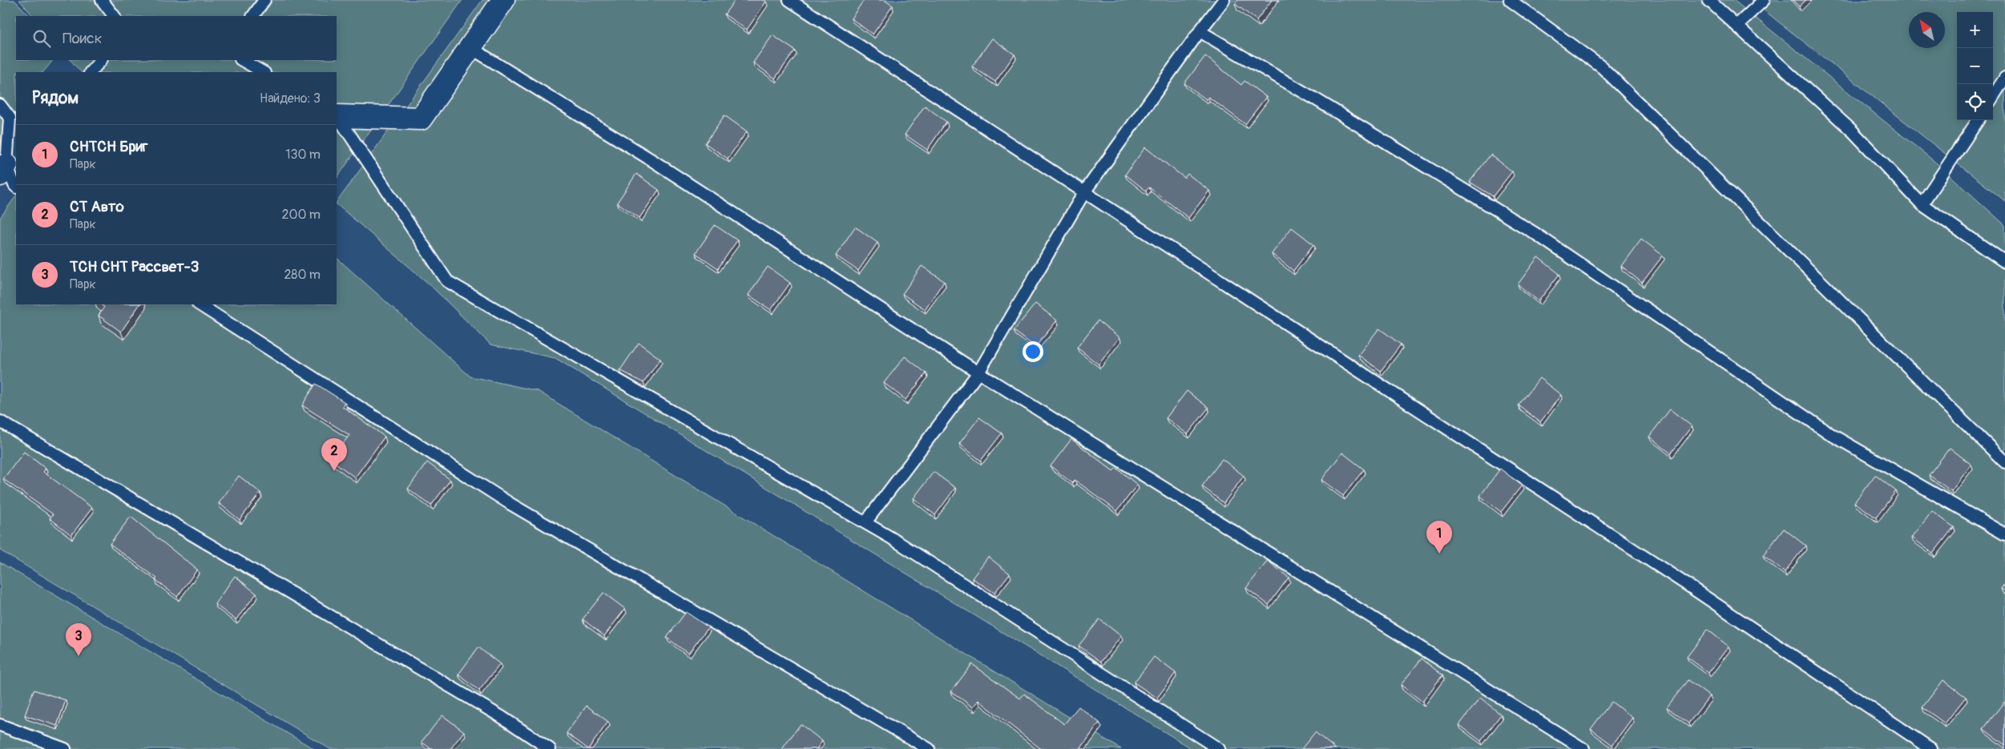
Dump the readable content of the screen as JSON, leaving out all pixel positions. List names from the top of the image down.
{
  "north": "top left",
  "page": {
    "map_buttons": ["+", "−"],
    "search": "Поиск",
    "heading": ["Рядом", "Найдено: 3"],
    "list": [
      {
        "mark": "1",
        "name": "СНТСН Бриг",
        "note": "Парк",
        "value": "130 m"
      },
      {
        "mark": "2",
        "name": "СТ Авто",
        "note": "Парк",
        "value": "200 m"
      },
      {
        "mark": "3",
        "name": "ТСН СНТ Рассвет-3",
        "note": "Парк",
        "value": "280 m"
      }
    ],
    "pins": ["2", "1", "3"]
  }
}
